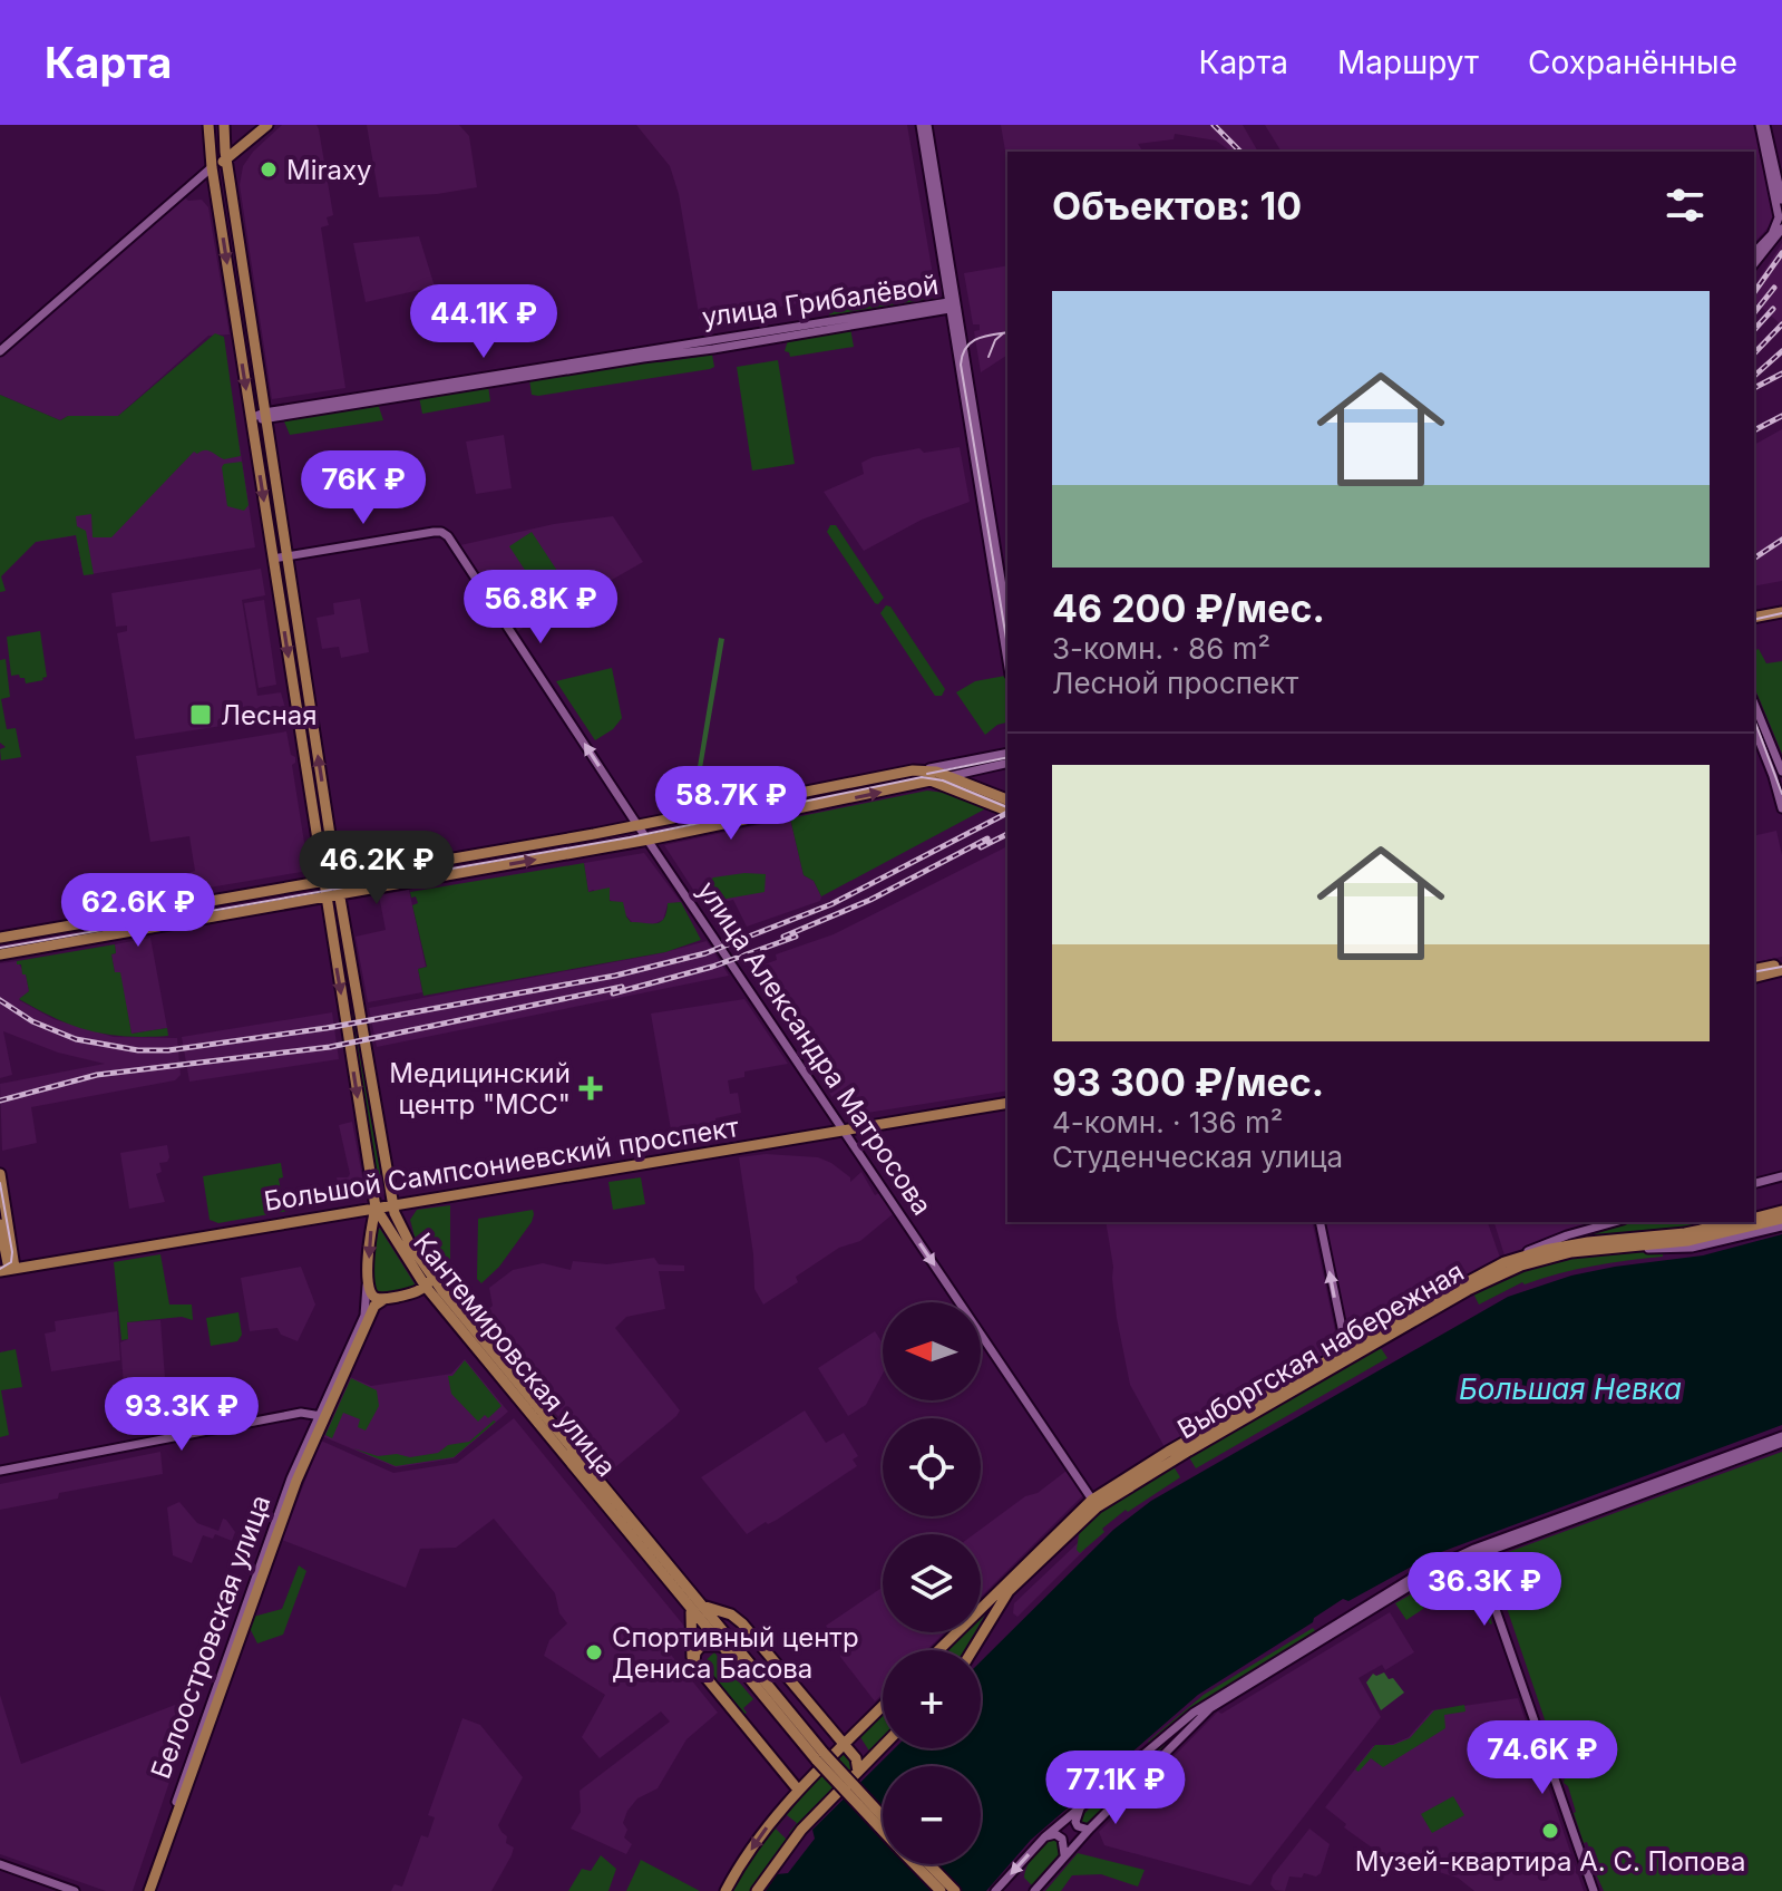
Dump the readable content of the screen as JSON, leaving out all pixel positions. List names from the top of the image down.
{
  "streets": {
    "main road": [
      "Большой Сампсониевский проспект",
      "Выборгская набережная",
      "Кантемировская улица",
      "Белоостровская улица"
    ],
    "street": ["улица Грибалёвой", "улица Александра Матросова"]
  },
  "crossings": [
    ["улица Грибалёвой", "Кантемировская улица"],
    ["улица Александра Матросова", "Большой Сампсониевский проспект"],
    ["улица Александра Матросова", "Выборгская набережная"],
    ["улица Александра Матросова", "Кантемировская улица"],
    ["Большой Сампсониевский проспект", "Кантемировская улица"],
    ["Большой Сампсониевский проспект", "Белоостровская улица"],
    ["Кантемировская улица", "Белоостровская улица"]
  ],
  "water": ["Большая Невка"],
  "places": {
    "other": ["Miraxy", "Спортивный центр Дениса Басова", "Музей-квартира А. С. Попова"],
    "transit": ["Лесная"],
    "health": ["Медицинский центр \"МСС\""]
  },
  "north": "left",
  "page": {
    "header": "Карта",
    "nav": ["Карта", "Маршрут", "Сохранённые"],
    "heading": "Объектов: 10",
    "list": [
      {
        "name": "46 200 ₽/мес.",
        "note": "3-комн. · 86 m² · Лесной проспект"
      },
      {
        "name": "93 300 ₽/мес.",
        "note": "4-комн. · 136 m² · Студенческая улица"
      }
    ],
    "price": [
      "44.1K ₽",
      "76K ₽",
      "56.8K ₽",
      "58.7K ₽",
      "46.2K ₽",
      "62.6K ₽",
      "93.3K ₽",
      "36.3K ₽",
      "74.6K ₽",
      "77.1K ₽"
    ],
    "map_buttons": ["+", "−"]
  }
}
